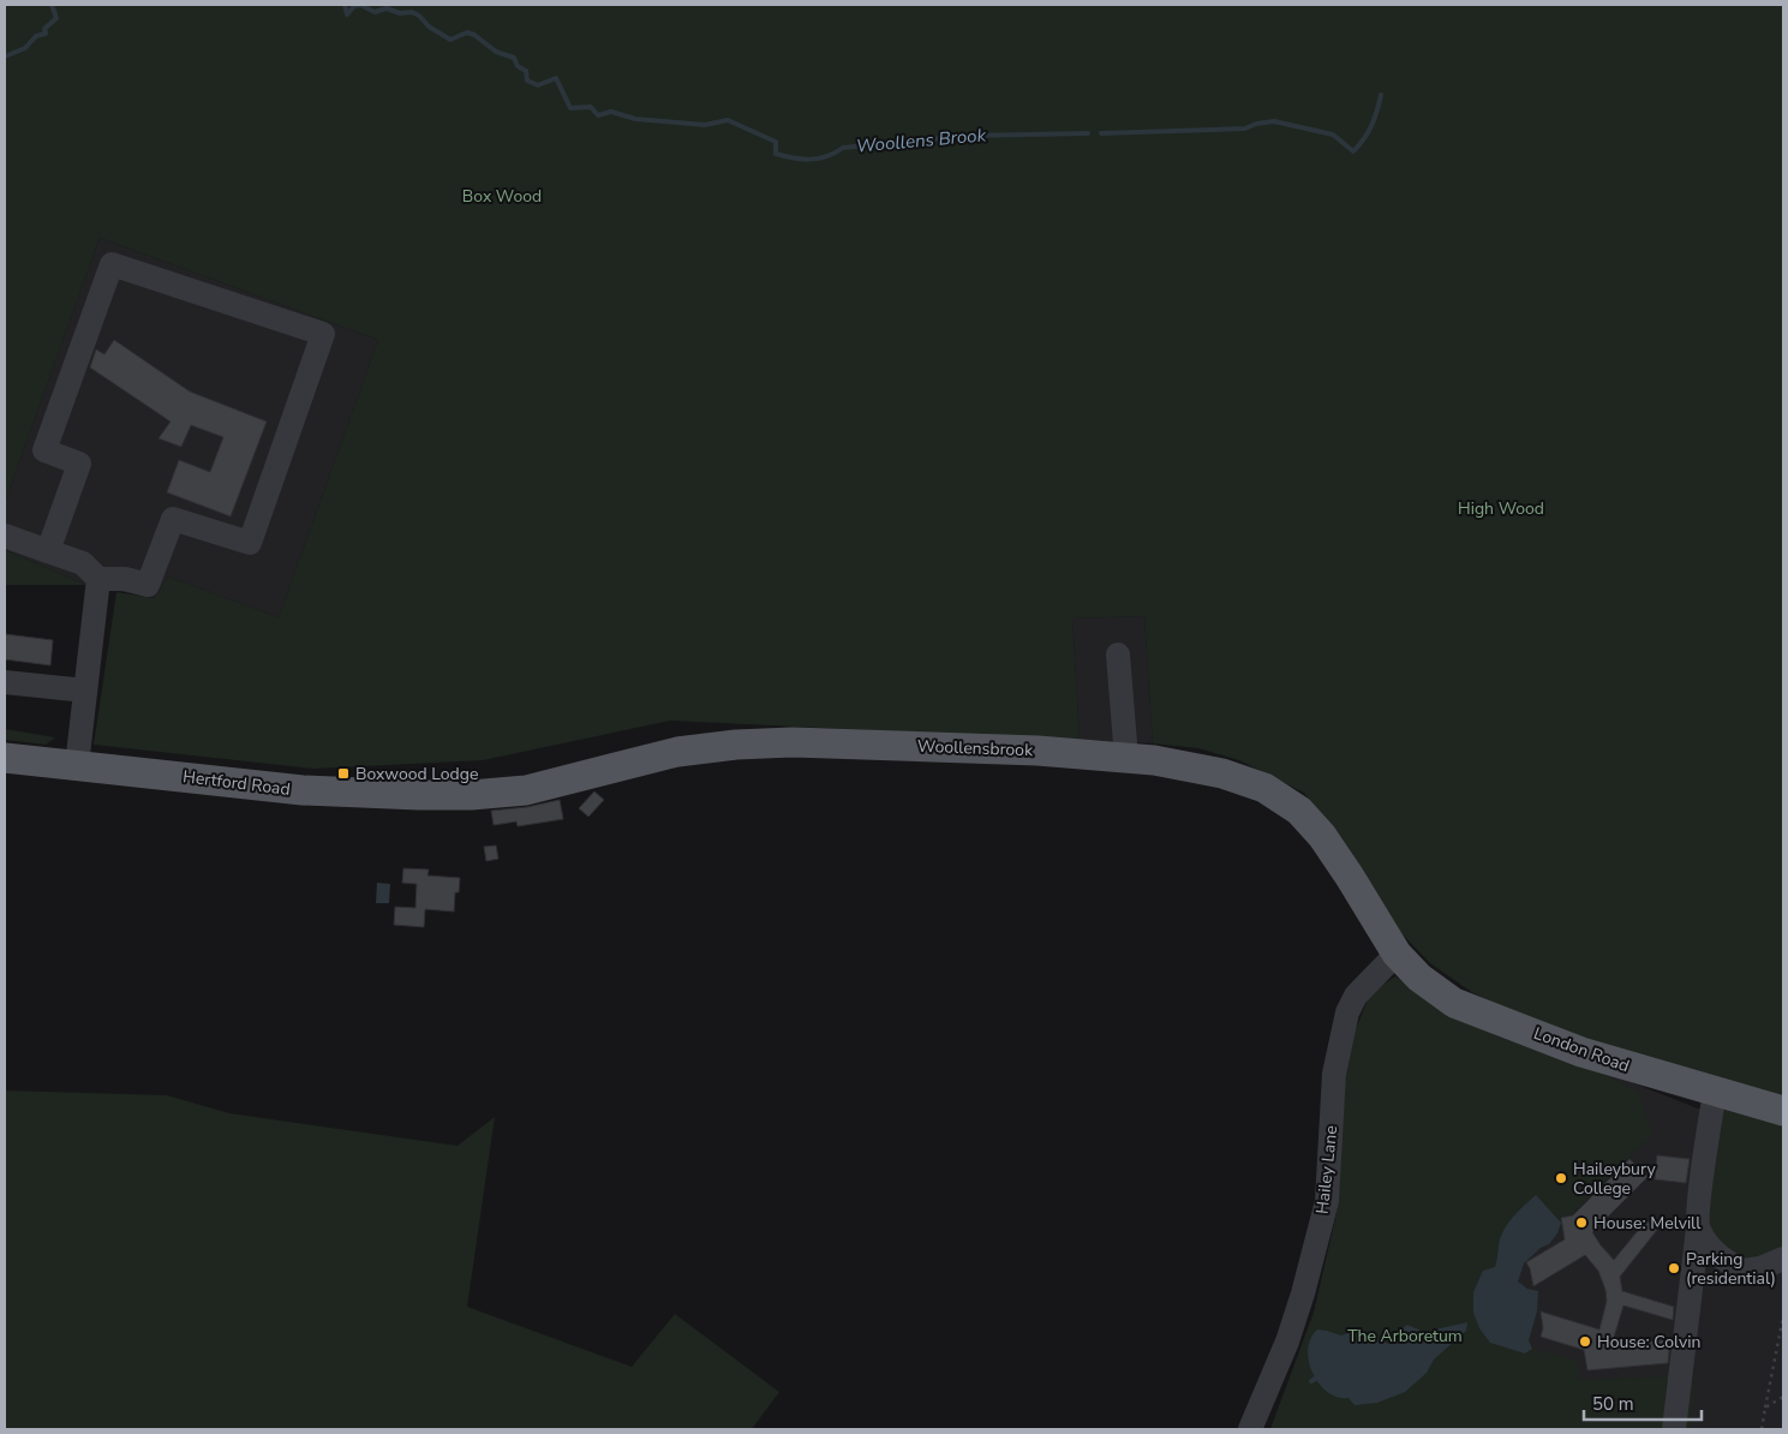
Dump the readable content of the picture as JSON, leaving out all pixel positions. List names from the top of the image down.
{
  "streets": {
    "main road": ["Woollensbrook", "Hertford Road", "London Road"],
    "street": ["Hailey Lane"]
  },
  "crossings": [
    ["Woollensbrook", "Hertford Road"],
    ["Woollensbrook", "London Road"],
    ["Woollensbrook", "Hailey Lane"],
    ["London Road", "Hailey Lane"]
  ],
  "water": ["Woollens Brook"],
  "parks": ["Box Wood", "High Wood", "The Arboretum"],
  "places": {
    "transit": ["Boxwood Lodge"],
    "other": [
      "Haileybury College",
      "House: Melvill",
      "Parking (residential)",
      "House: Colvin"
    ]
  },
  "scale_bar": "50 m"
}
